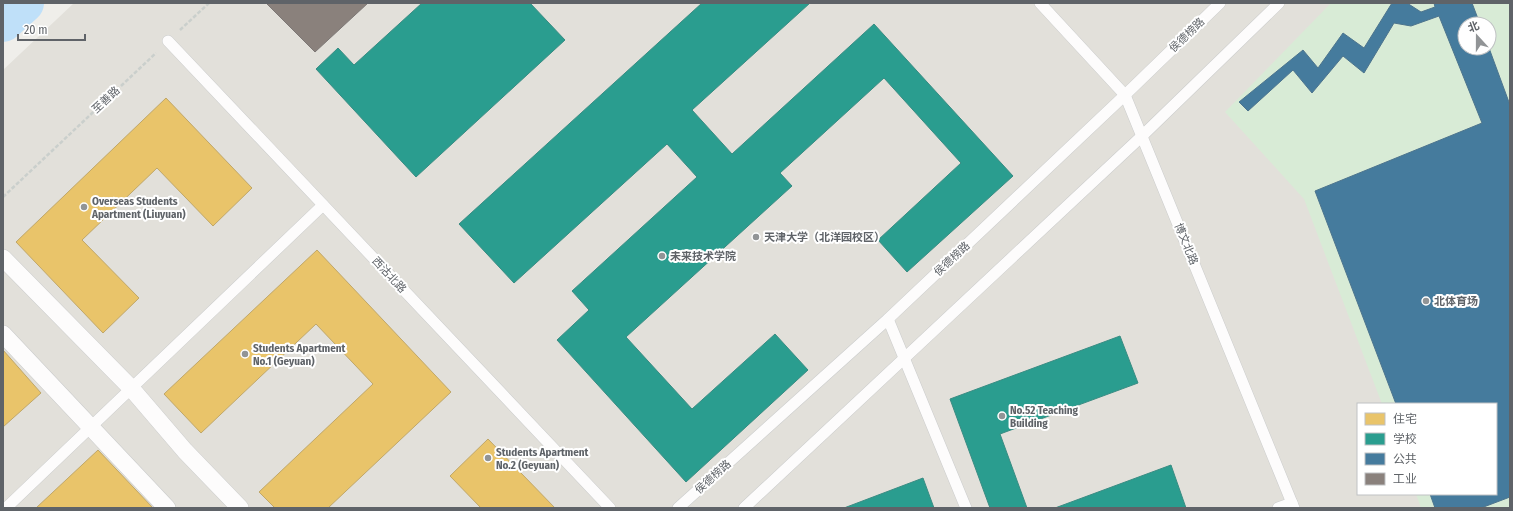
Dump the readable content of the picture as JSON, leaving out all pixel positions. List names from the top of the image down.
{
  "streets": {
    "lane": ["侯德榜路", "博文北路", "西沽北路"],
    "path": ["至善路"]
  },
  "crossings": [
    ["侯德榜路", "博文北路"],
    ["至善路", "西沽北路"]
  ],
  "places": [
    "Overseas Students Apartment (Liuyuan)",
    "天津大学（北洋园校区）",
    "未来技术学院",
    "北体育场",
    "Students Apartment No.1 (Geyuan)",
    "No.52 Teaching Building",
    "Students Apartment No.2 (Geyuan)"
  ],
  "legend": [
    "住宅",
    "学校",
    "公共",
    "工业"
  ],
  "scale_bar": "20 m",
  "north": "top"
}
